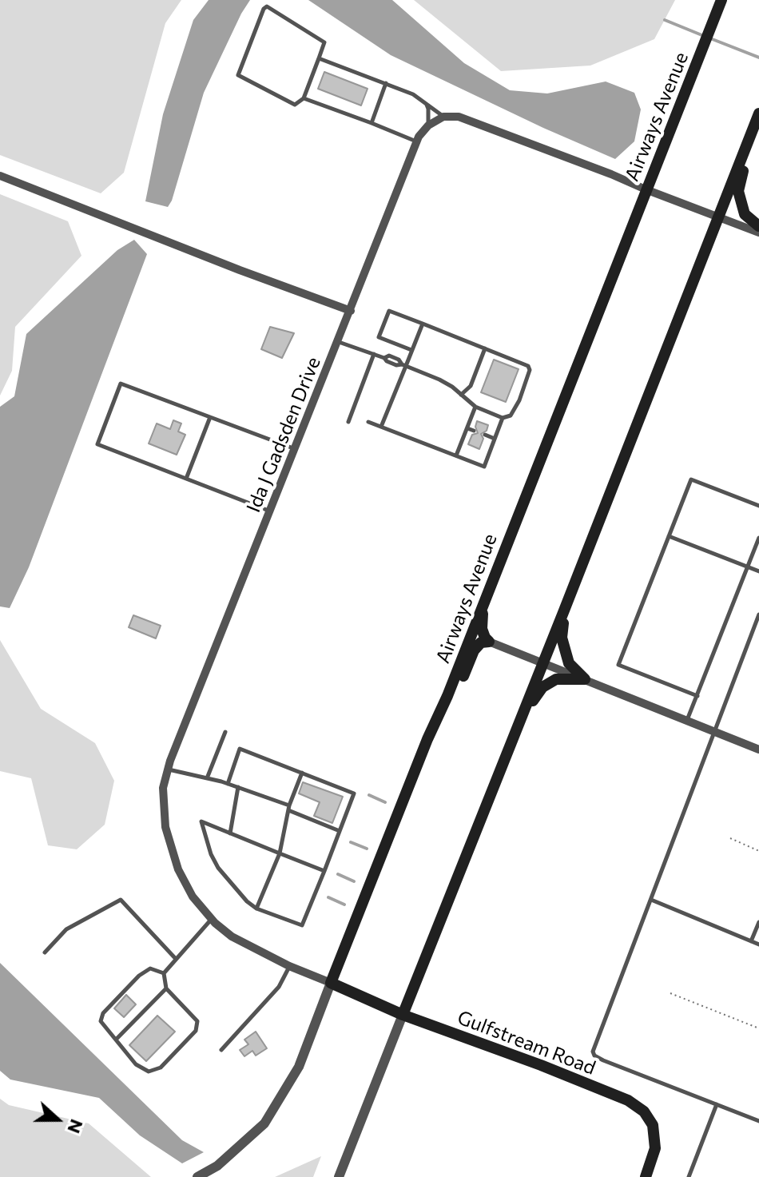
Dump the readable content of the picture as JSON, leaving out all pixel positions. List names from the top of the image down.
{
  "streets": {
    "main road": ["Airways Avenue", "Gulfstream Road"],
    "street": ["Ida J Gadsden Drive"]
  },
  "crossings": [
    ["Airways Avenue", "Ida J Gadsden Drive"],
    ["Airways Avenue", "Gulfstream Road"],
    ["Ida J Gadsden Drive", "Gulfstream Road"]
  ],
  "north": "right"
}
